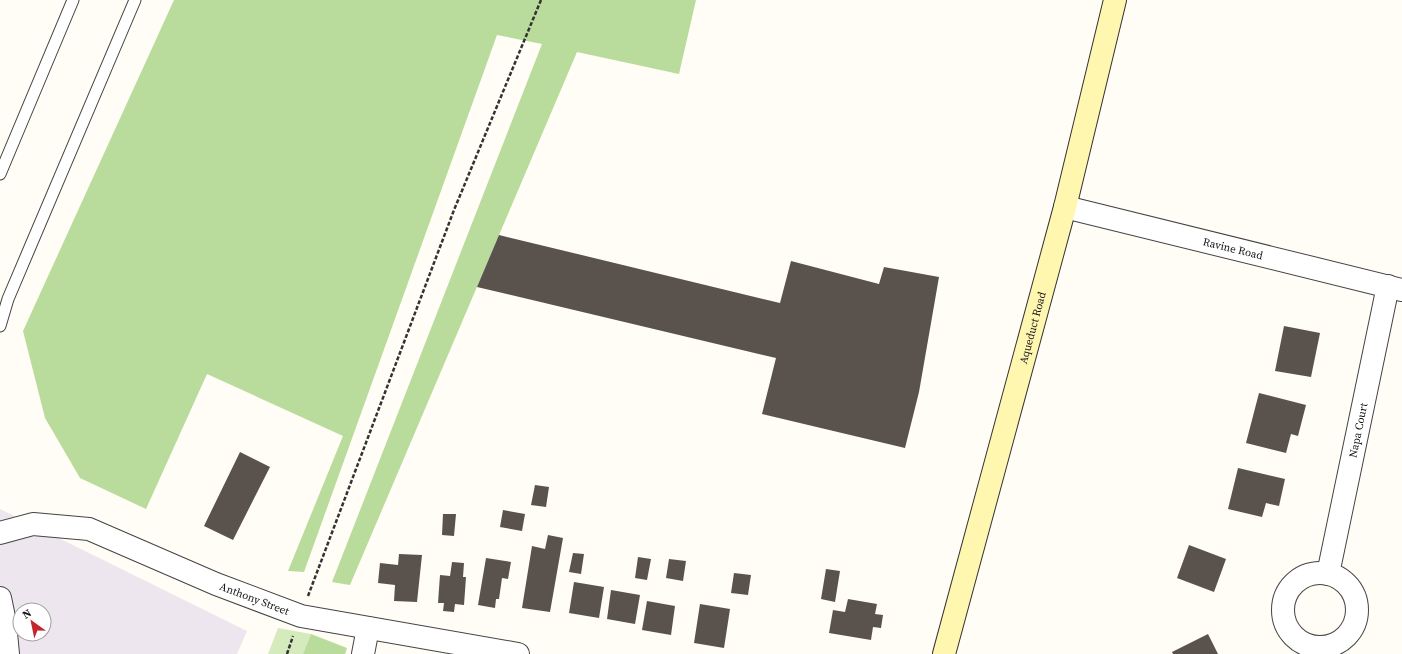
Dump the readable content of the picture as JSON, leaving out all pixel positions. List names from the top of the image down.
{
  "streets": {
    "street": [
      "Ravine Road",
      "Aqueduct Road",
      "Napa Court",
      "Anthony Street"
    ]
  },
  "crossings": [
    ["Ravine Road", "Aqueduct Road"],
    ["Ravine Road", "Napa Court"]
  ],
  "north": "top left"
}
